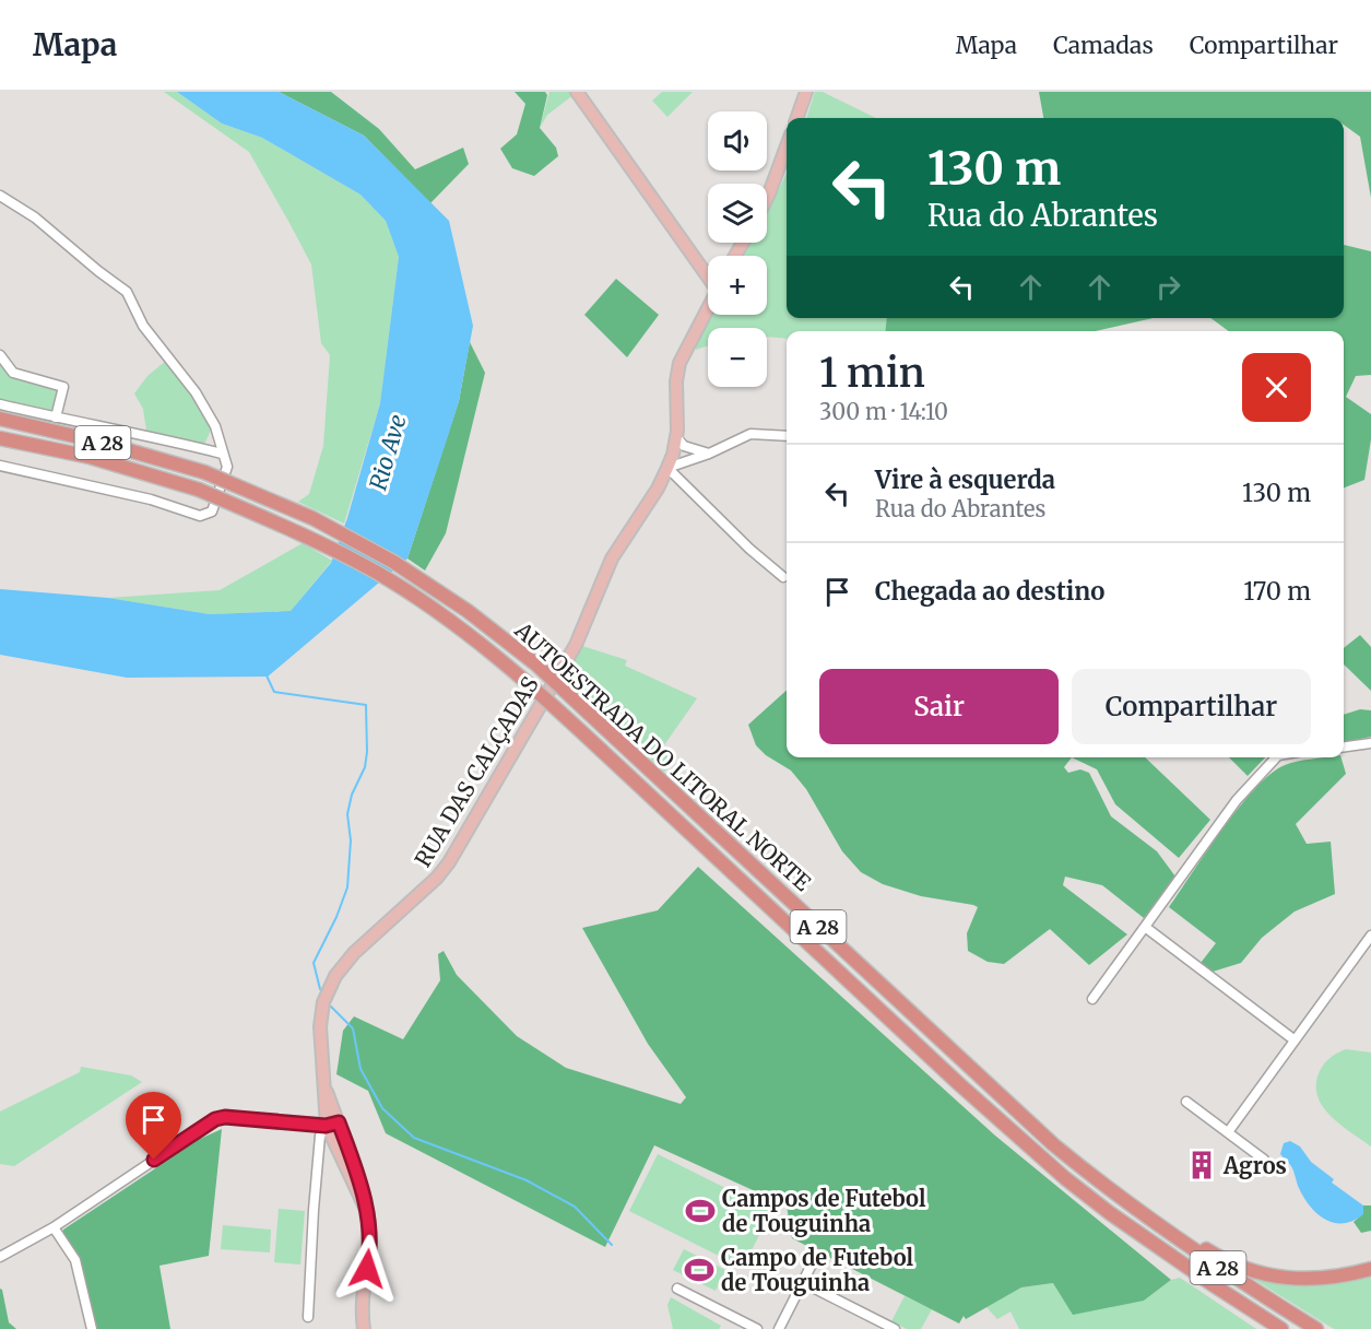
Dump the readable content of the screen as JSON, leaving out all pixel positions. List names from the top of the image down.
{
  "streets": {
    "highway": ["A 28", "AUTOESTRADA DO LITORAL NORTE"],
    "main road": ["RUA DAS CALÇADAS"]
  },
  "water": ["Rio Ave"],
  "places": {
    "building": ["Agros"],
    "sports": ["Campos de Futebol de Touguinha", "Campo de Futebol de Touguinha"]
  },
  "page": {
    "header": "Mapa",
    "nav": ["Mapa", "Camadas", "Compartilhar"],
    "map_buttons": ["+", "−"],
    "turn": ["130 m", "Rua do Abrantes"],
    "heading": ["1 min", "300 m · 14:10"],
    "list": [
      {
        "name": "Vire à esquerda",
        "note": "Rua do Abrantes",
        "value": "130 m"
      },
      {
        "name": "Chegada ao destino",
        "value": "170 m"
      }
    ],
    "buttons": ["Sair", "Compartilhar"]
  }
}
